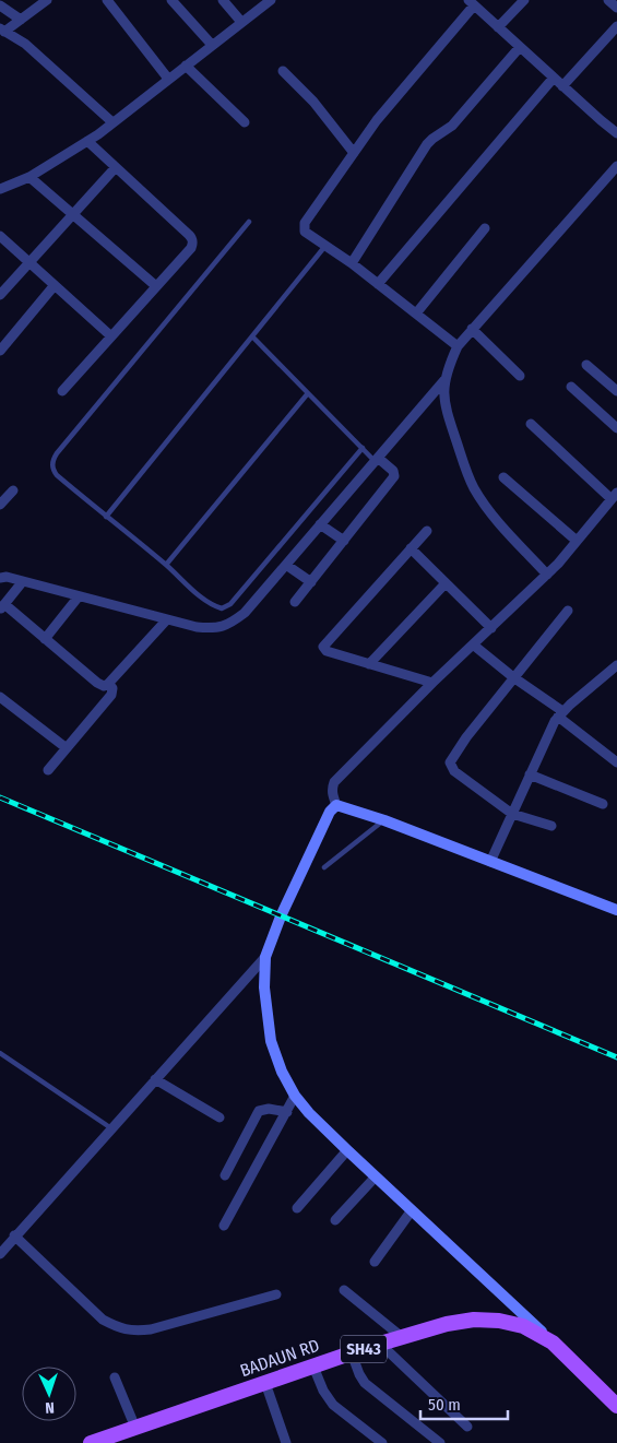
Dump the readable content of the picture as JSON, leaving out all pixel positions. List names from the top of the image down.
{
  "streets": {
    "main road": ["SH43", "BADAUN RD"]
  },
  "scale_bar": "50 m",
  "north": "bottom"
}
